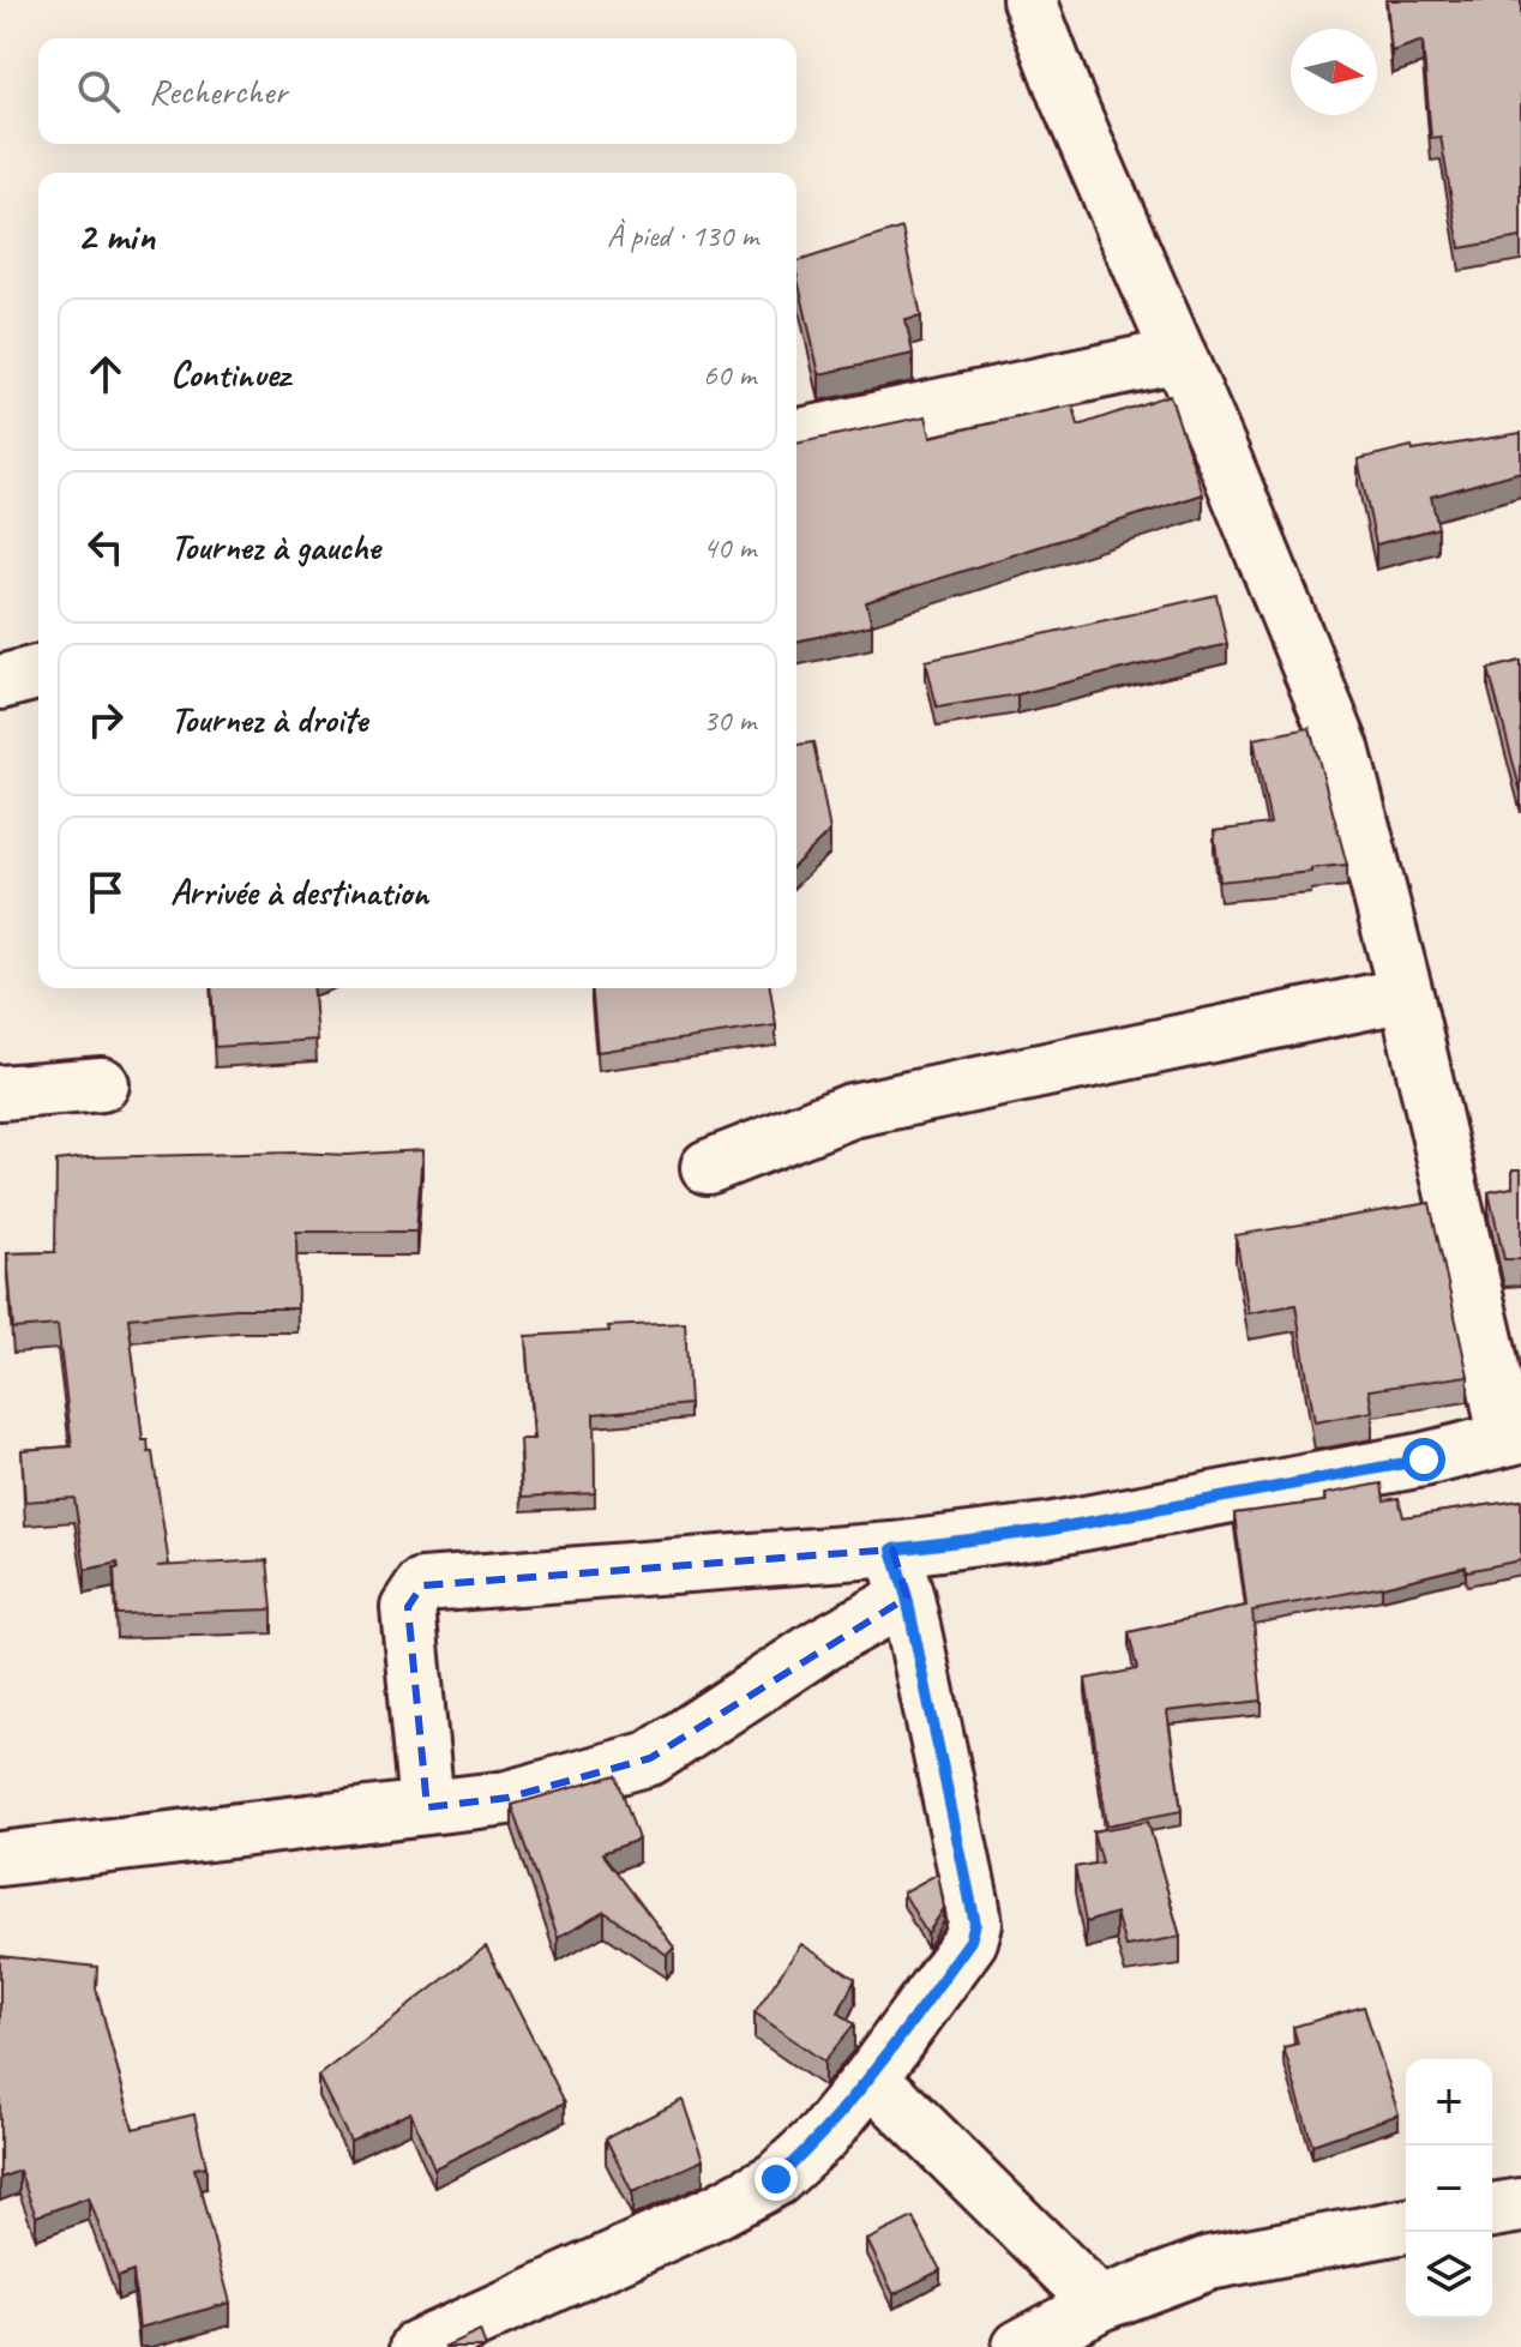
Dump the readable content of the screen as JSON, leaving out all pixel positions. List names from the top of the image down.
{
  "north": "right",
  "page": {
    "search": "Rechercher",
    "heading": ["2 min", "À pied · 130 m"],
    "list": [
      ["Continuez", "60 m"],
      ["Tournez à gauche", "40 m"],
      ["Tournez à droite", "30 m"],
      "Arrivée à destination"
    ],
    "map_buttons": ["+", "−"]
  }
}
